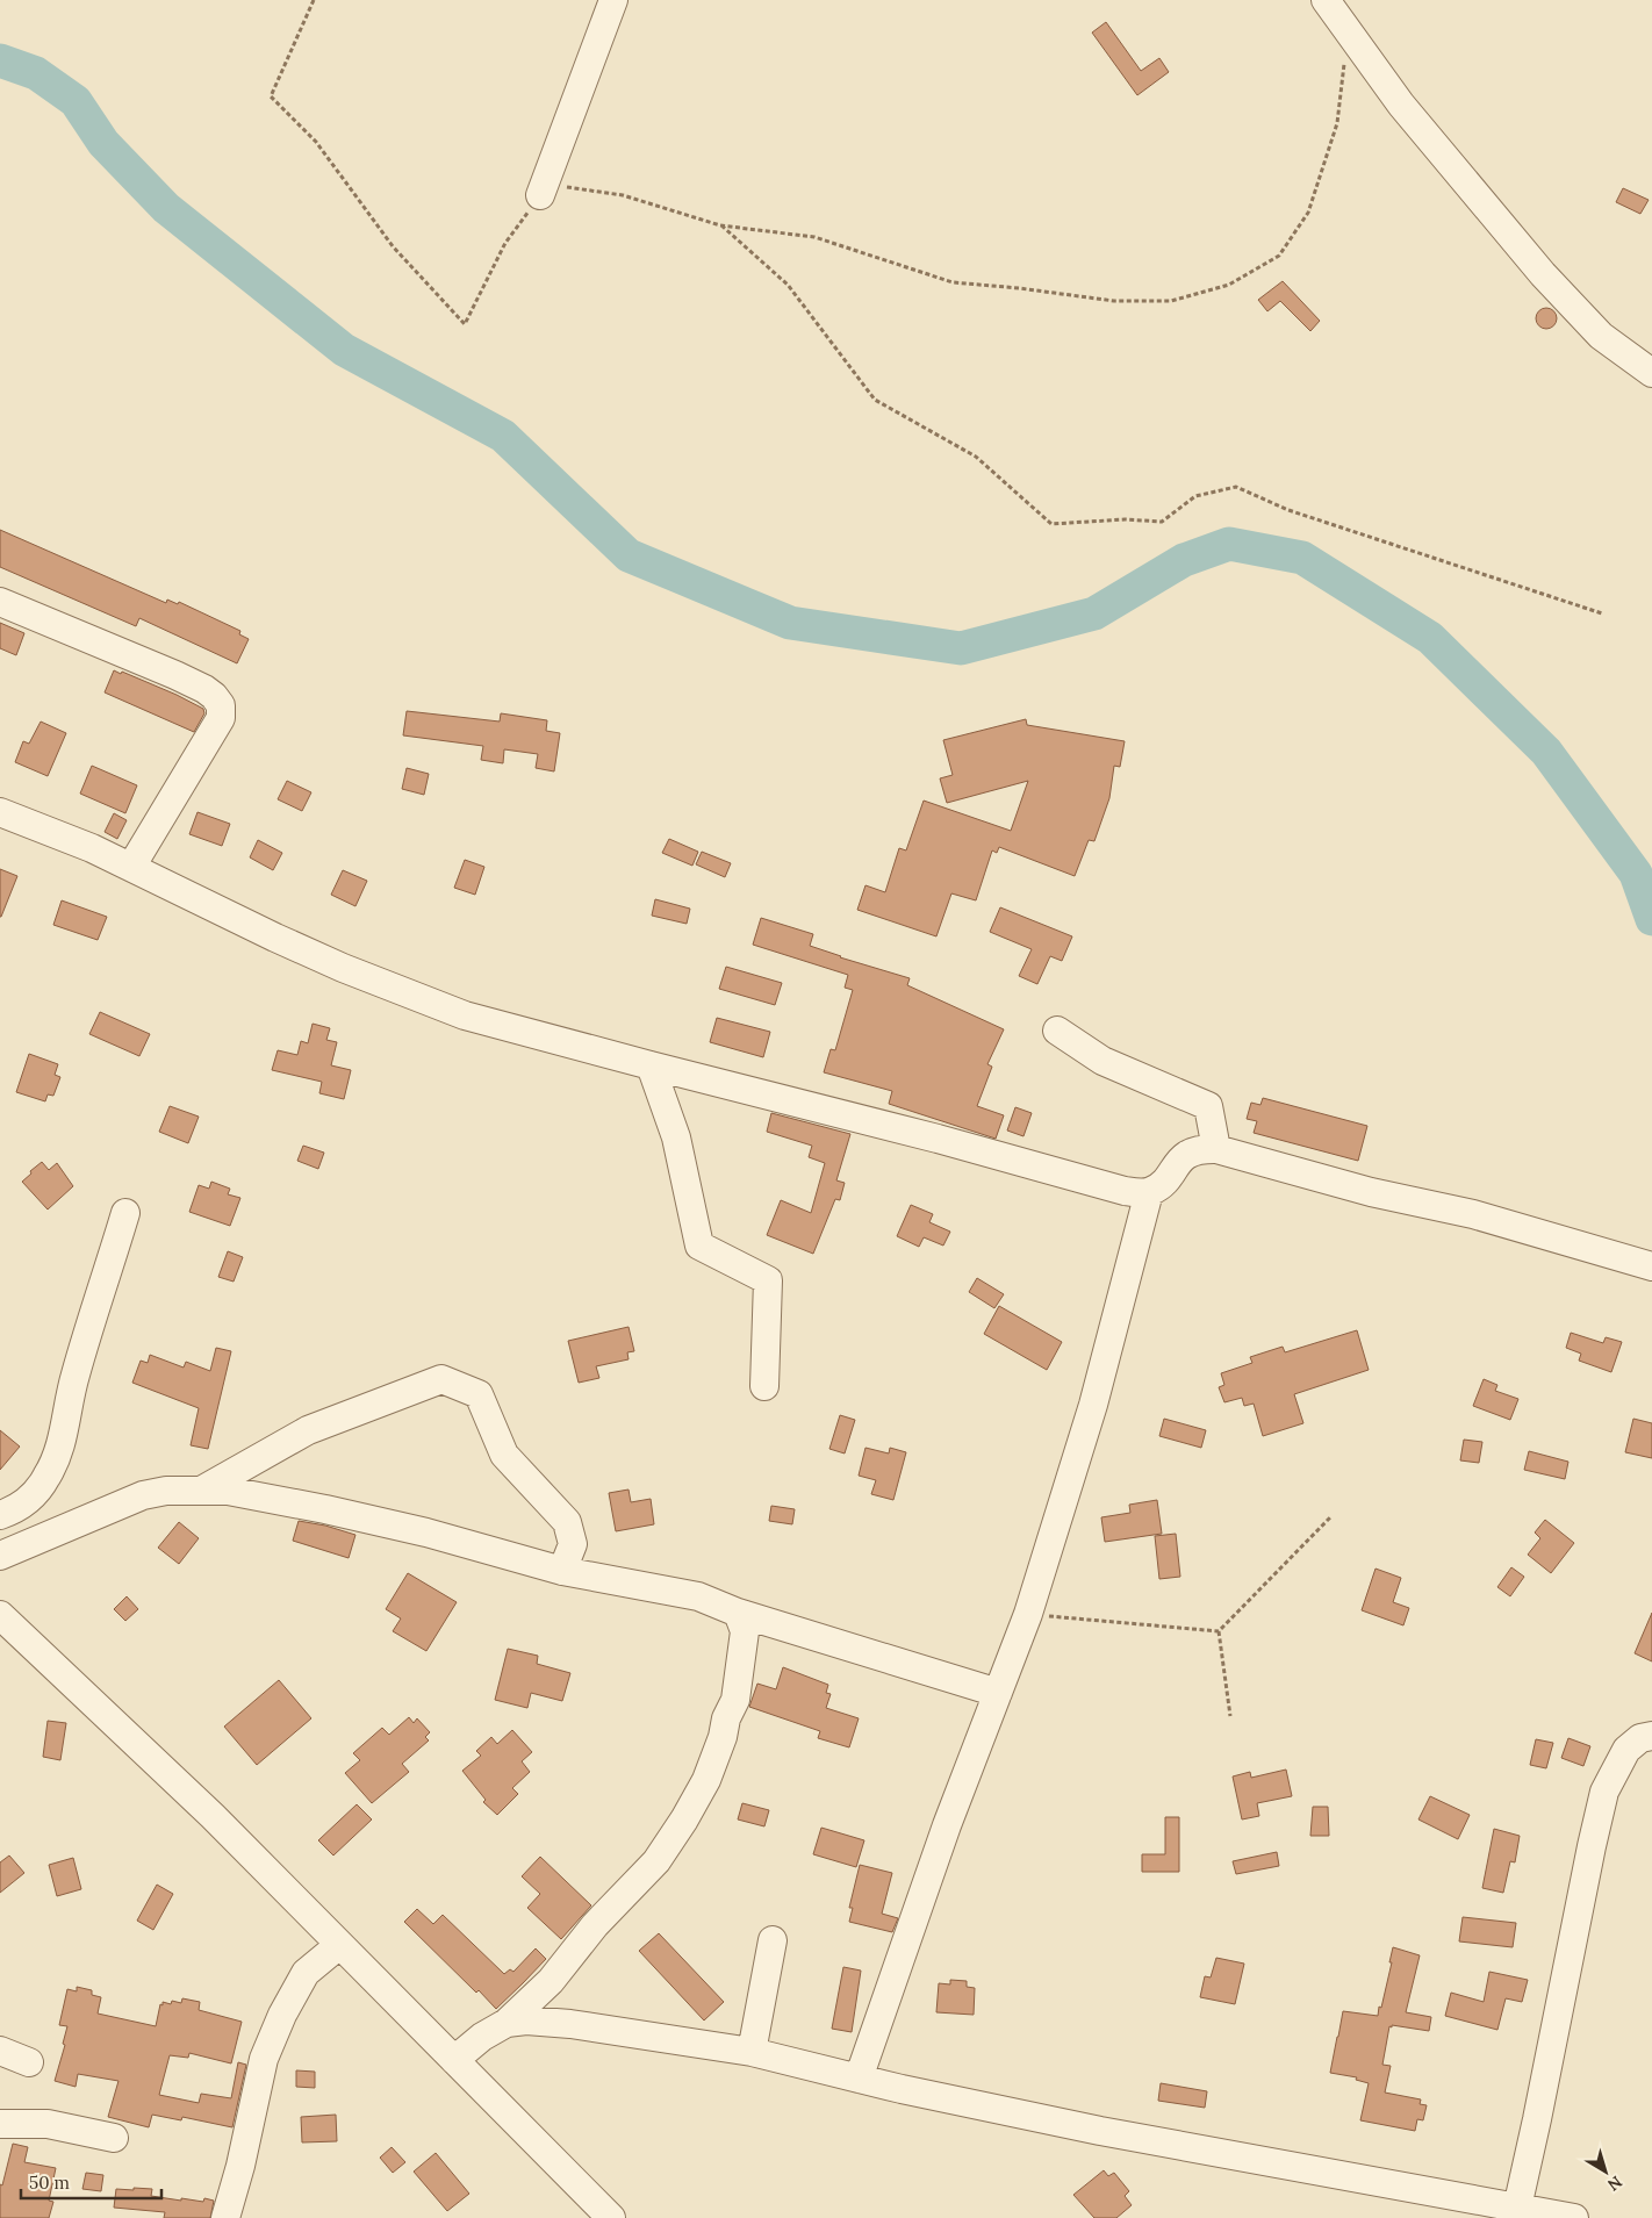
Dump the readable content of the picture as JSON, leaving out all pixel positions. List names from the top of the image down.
{
  "scale_bar": "50 m",
  "north": "bottom right"
}
